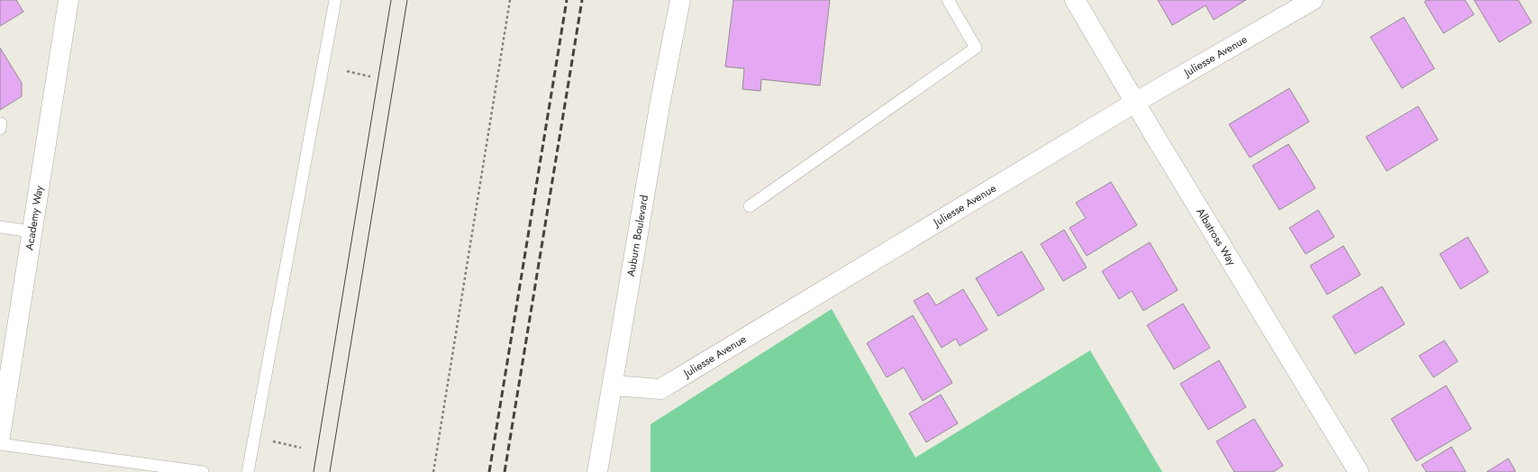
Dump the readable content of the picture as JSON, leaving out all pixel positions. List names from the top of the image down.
{
  "streets": {
    "street": [
      "Juliesse Avenue",
      "Academy Way",
      "Auburn Boulevard",
      "Albatross Way"
    ]
  },
  "crossings": [
    ["Juliesse Avenue", "Auburn Boulevard"],
    ["Juliesse Avenue", "Albatross Way"]
  ]
}
